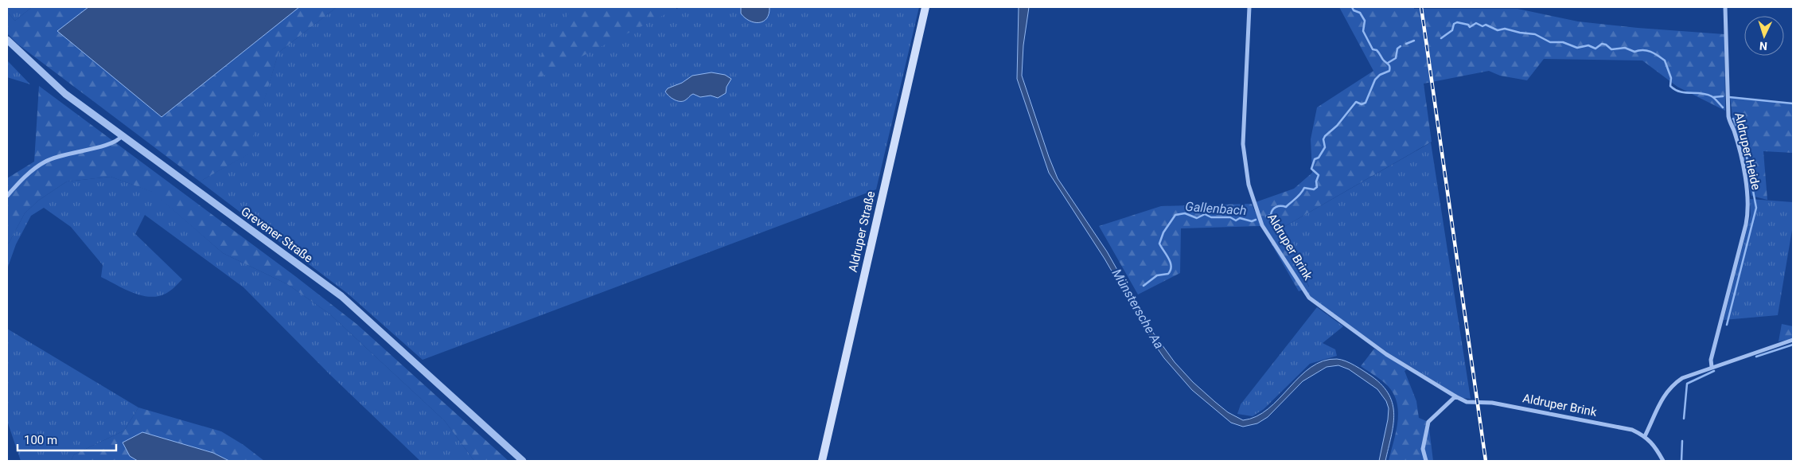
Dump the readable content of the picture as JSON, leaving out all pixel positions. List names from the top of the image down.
{
  "streets": {
    "main road": ["Aldruper Straße"],
    "street": ["Aldruper Heide", "Grevener Straße", "Aldruper Brink"]
  },
  "water": ["Gallenbach", "Münstersche Aa"],
  "scale_bar": "100 m",
  "north": "bottom"
}
